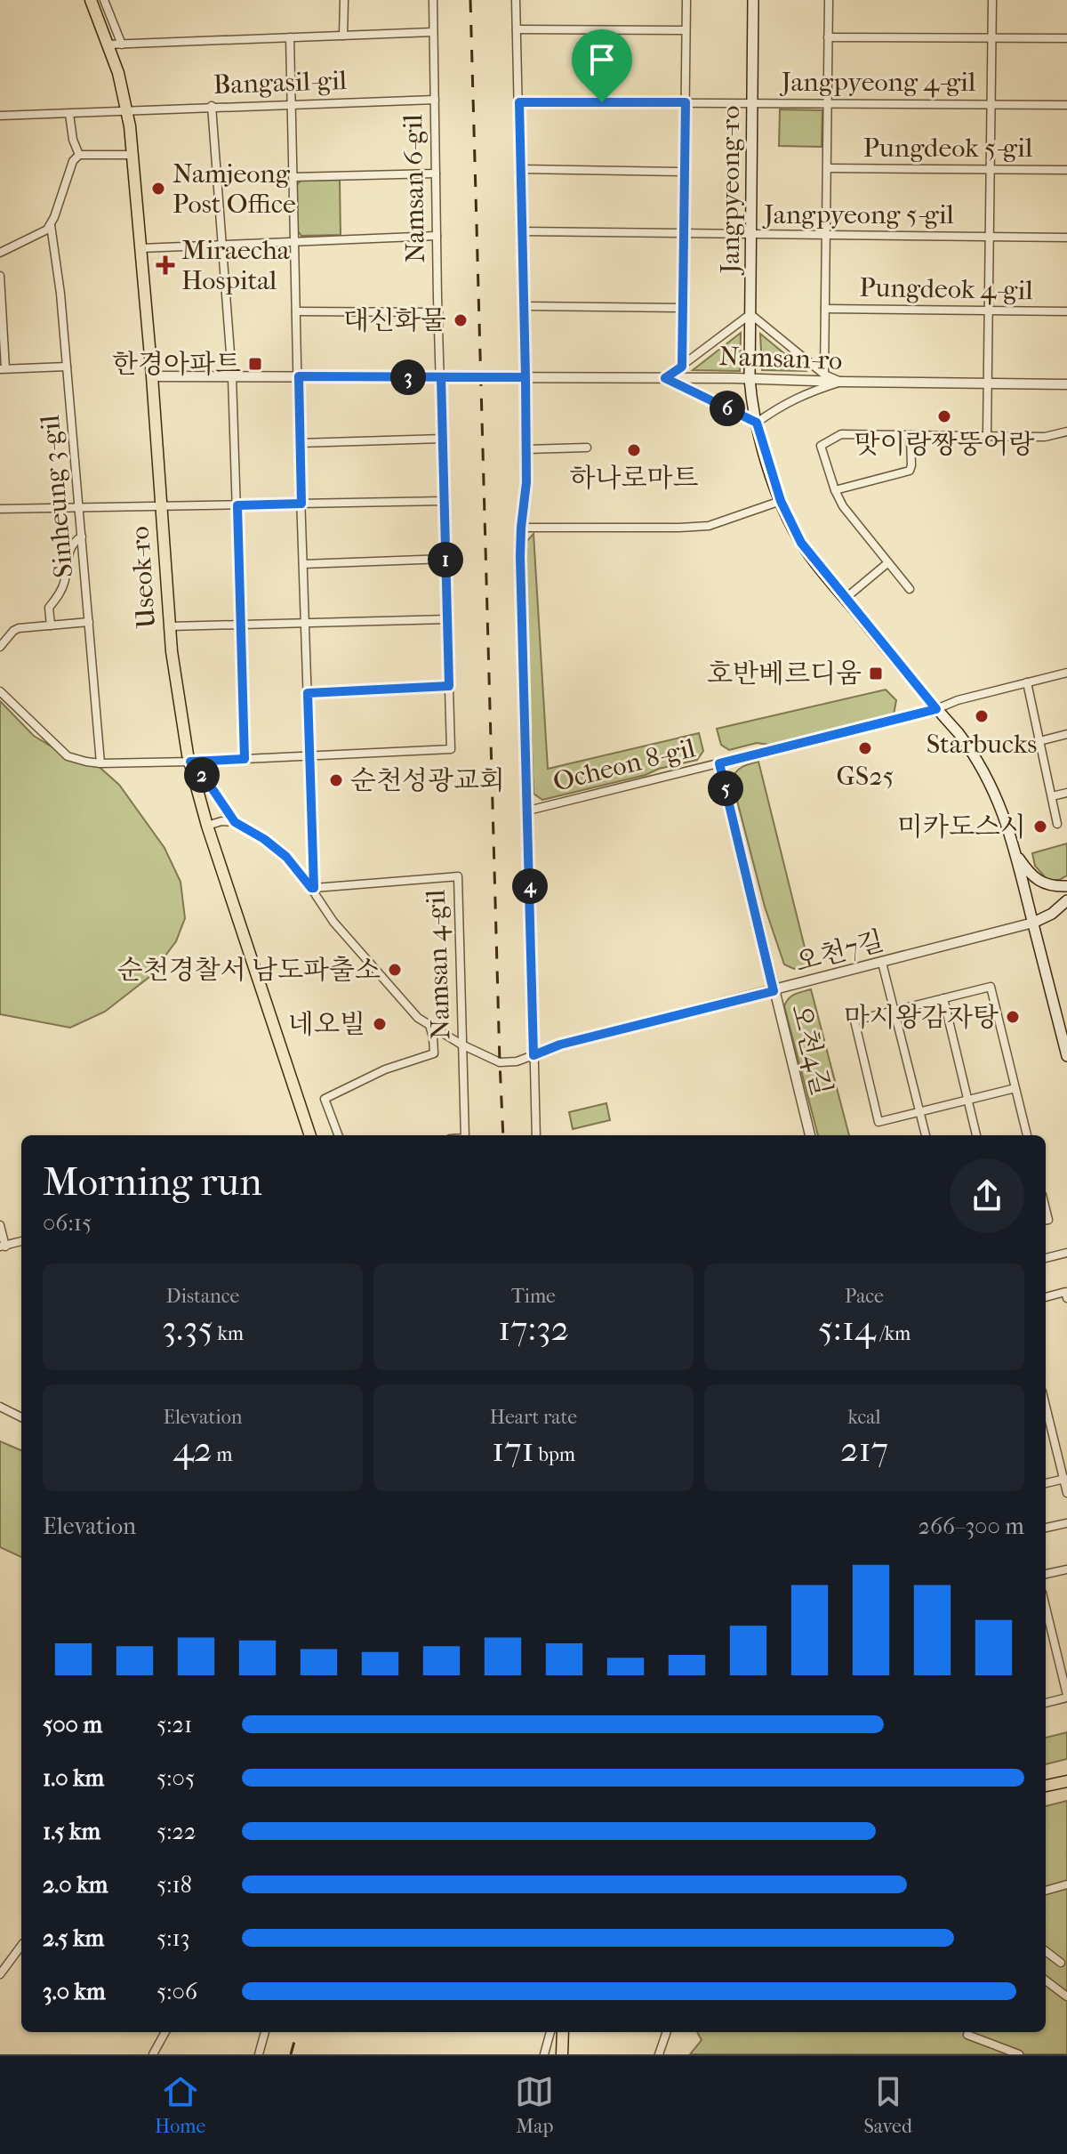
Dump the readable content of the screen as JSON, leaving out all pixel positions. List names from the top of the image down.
{
  "streets": {
    "main road": ["Jangpyeong-ro", "Useok-ro"],
    "street": [
      "Jangpyeong 4-gil",
      "Bangasil-gil",
      "Pungdeok 5-gil",
      "Namsan 6-gil",
      "Jangpyeong 5-gil",
      "Pungdeok 4-gil",
      "Namsan-ro",
      "Sinheung 3-gil",
      "Ocheon 8-gil",
      "오천7길",
      "Namsan 4-gil",
      "오천4길"
    ]
  },
  "crossings": [
    ["Jangpyeong 4-gil", "Jangpyeong-ro"],
    ["Bangasil-gil", "Namsan 6-gil"],
    ["Bangasil-gil", "Useok-ro"],
    ["Namsan 6-gil", "Namsan-ro"],
    ["Jangpyeong-ro", "Jangpyeong 5-gil"],
    ["Jangpyeong-ro", "Namsan-ro"],
    ["Jangpyeong-ro", "Ocheon 8-gil"],
    ["Jangpyeong-ro", "오천7길"],
    ["Namsan-ro", "Useok-ro"],
    ["Ocheon 8-gil", "오천4길"],
    ["오천7길", "오천4길"]
  ],
  "places": {
    "other": [
      "Namjeong Post Office",
      "대신화물",
      "맛이랑짱뚱어랑",
      "하나로마트",
      "Starbucks",
      "GS25",
      "순천성광교회",
      "미카도스시",
      "순천경찰서 남도파출소",
      "마시왕감자탕",
      "네오빌"
    ],
    "health": ["Miraecha Hospital"],
    "transit": ["한경아파트", "호반베르디움"]
  },
  "page": {
    "pins": [
      "3",
      "6",
      "1",
      "2",
      "5",
      "4"
    ],
    "heading": ["Morning run", "06:15"],
    "stats": [
      ["Distance", "3.35 km"],
      ["Time", "17:32"],
      ["Pace", "5:14 /km"],
      ["Elevation", "42 m"],
      ["Heart rate", "171 bpm"],
      ["kcal", "217"]
    ],
    "chart": ["Elevation", "266–300 m"],
    "list": [
      {
        "name": "500 m",
        "note": "5:21"
      },
      {
        "name": "1.0 km",
        "note": "5:05"
      },
      {
        "name": "1.5 km",
        "note": "5:22"
      },
      {
        "name": "2.0 km",
        "note": "5:18"
      },
      {
        "name": "2.5 km",
        "note": "5:13"
      },
      {
        "name": "3.0 km",
        "note": "5:06"
      }
    ],
    "tabs": ["Home", "Map", "Saved"]
  }
}
